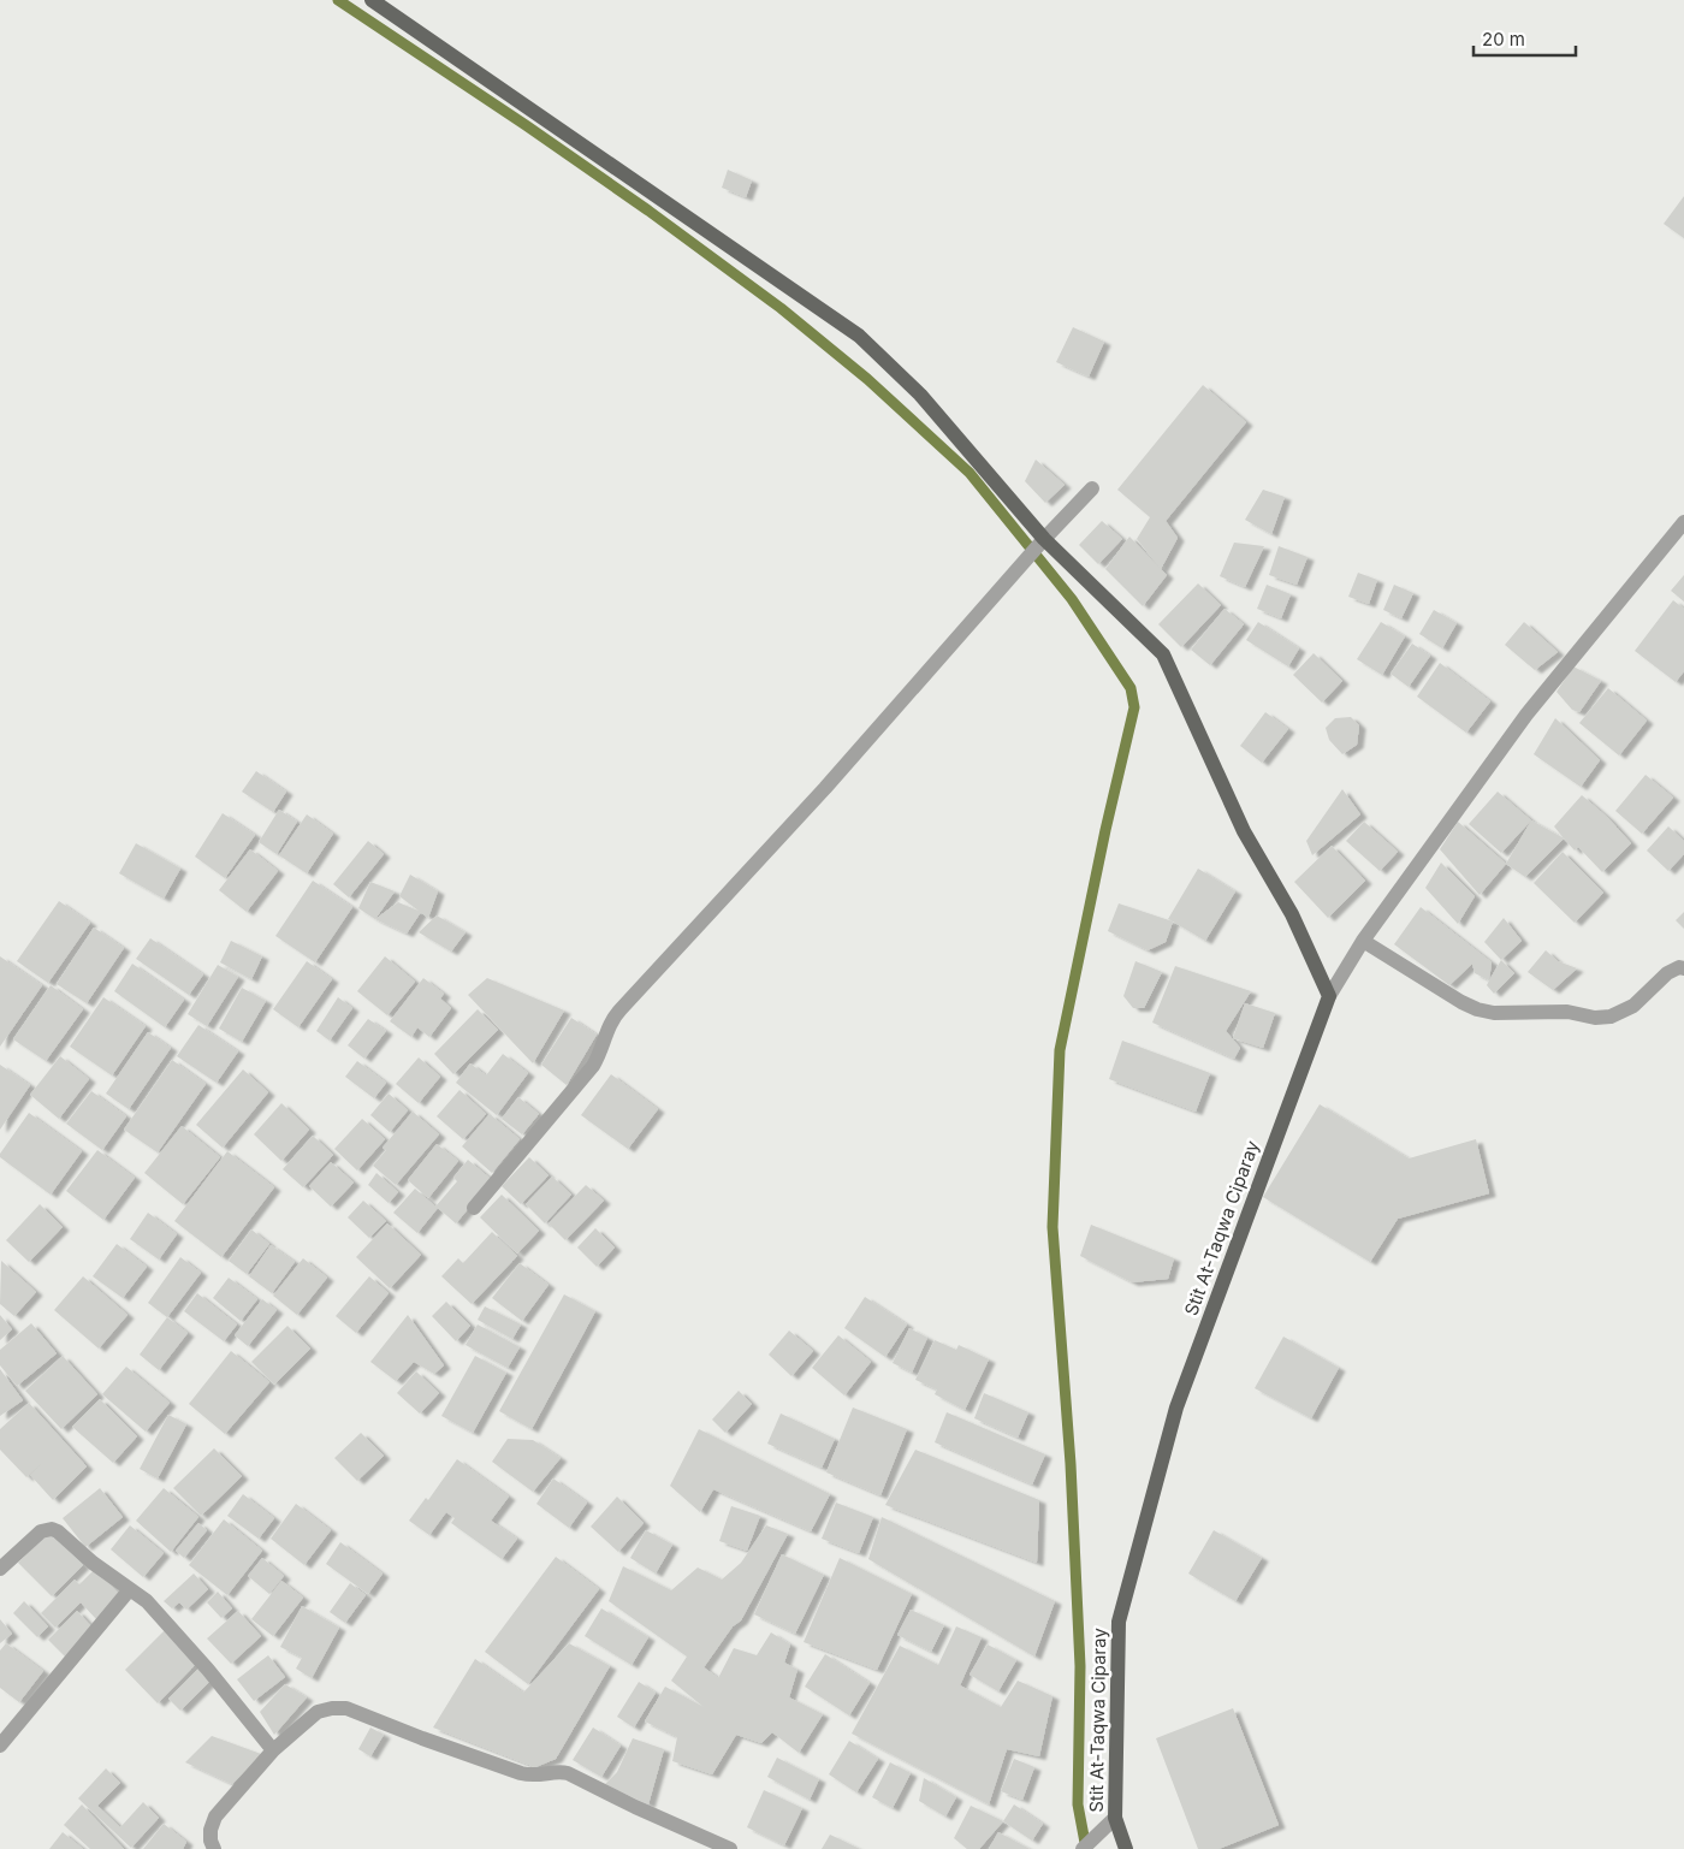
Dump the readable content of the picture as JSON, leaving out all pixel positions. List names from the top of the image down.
{
  "streets": {
    "main road": ["Stit At-Taqwa Ciparay"]
  },
  "scale_bar": "20 m"
}
